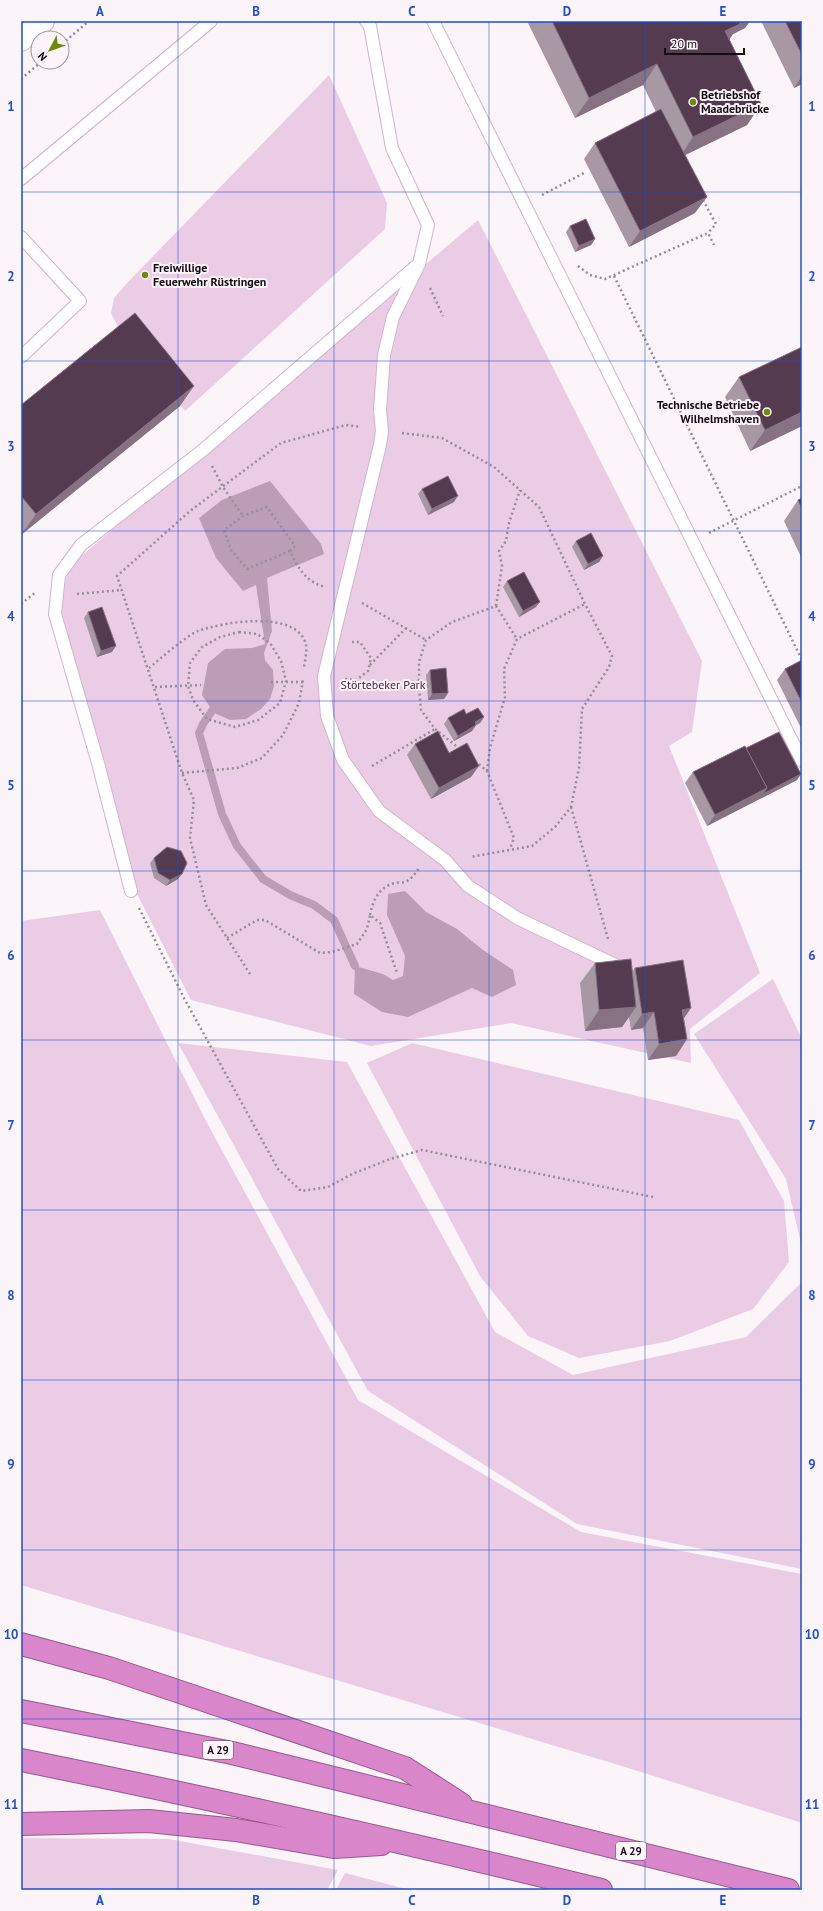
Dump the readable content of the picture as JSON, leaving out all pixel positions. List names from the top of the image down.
{
  "streets": {
    "highway": ["A 29"]
  },
  "parks": ["Störtebeker Park"],
  "places": ["Betriebshof Maadebrücke", "Freiwillige Feuerwehr Rüstringen", "Technische Betriebe Wilhelmshaven"],
  "scale_bar": "20 m",
  "north": "bottom left",
  "grid": {
    "columns": [
      "A",
      "B",
      "C",
      "D",
      "E"
    ],
    "rows": [
      "1",
      "2",
      "3",
      "4",
      "5",
      "6",
      "7",
      "8",
      "9",
      "10",
      "11"
    ]
  }
}
